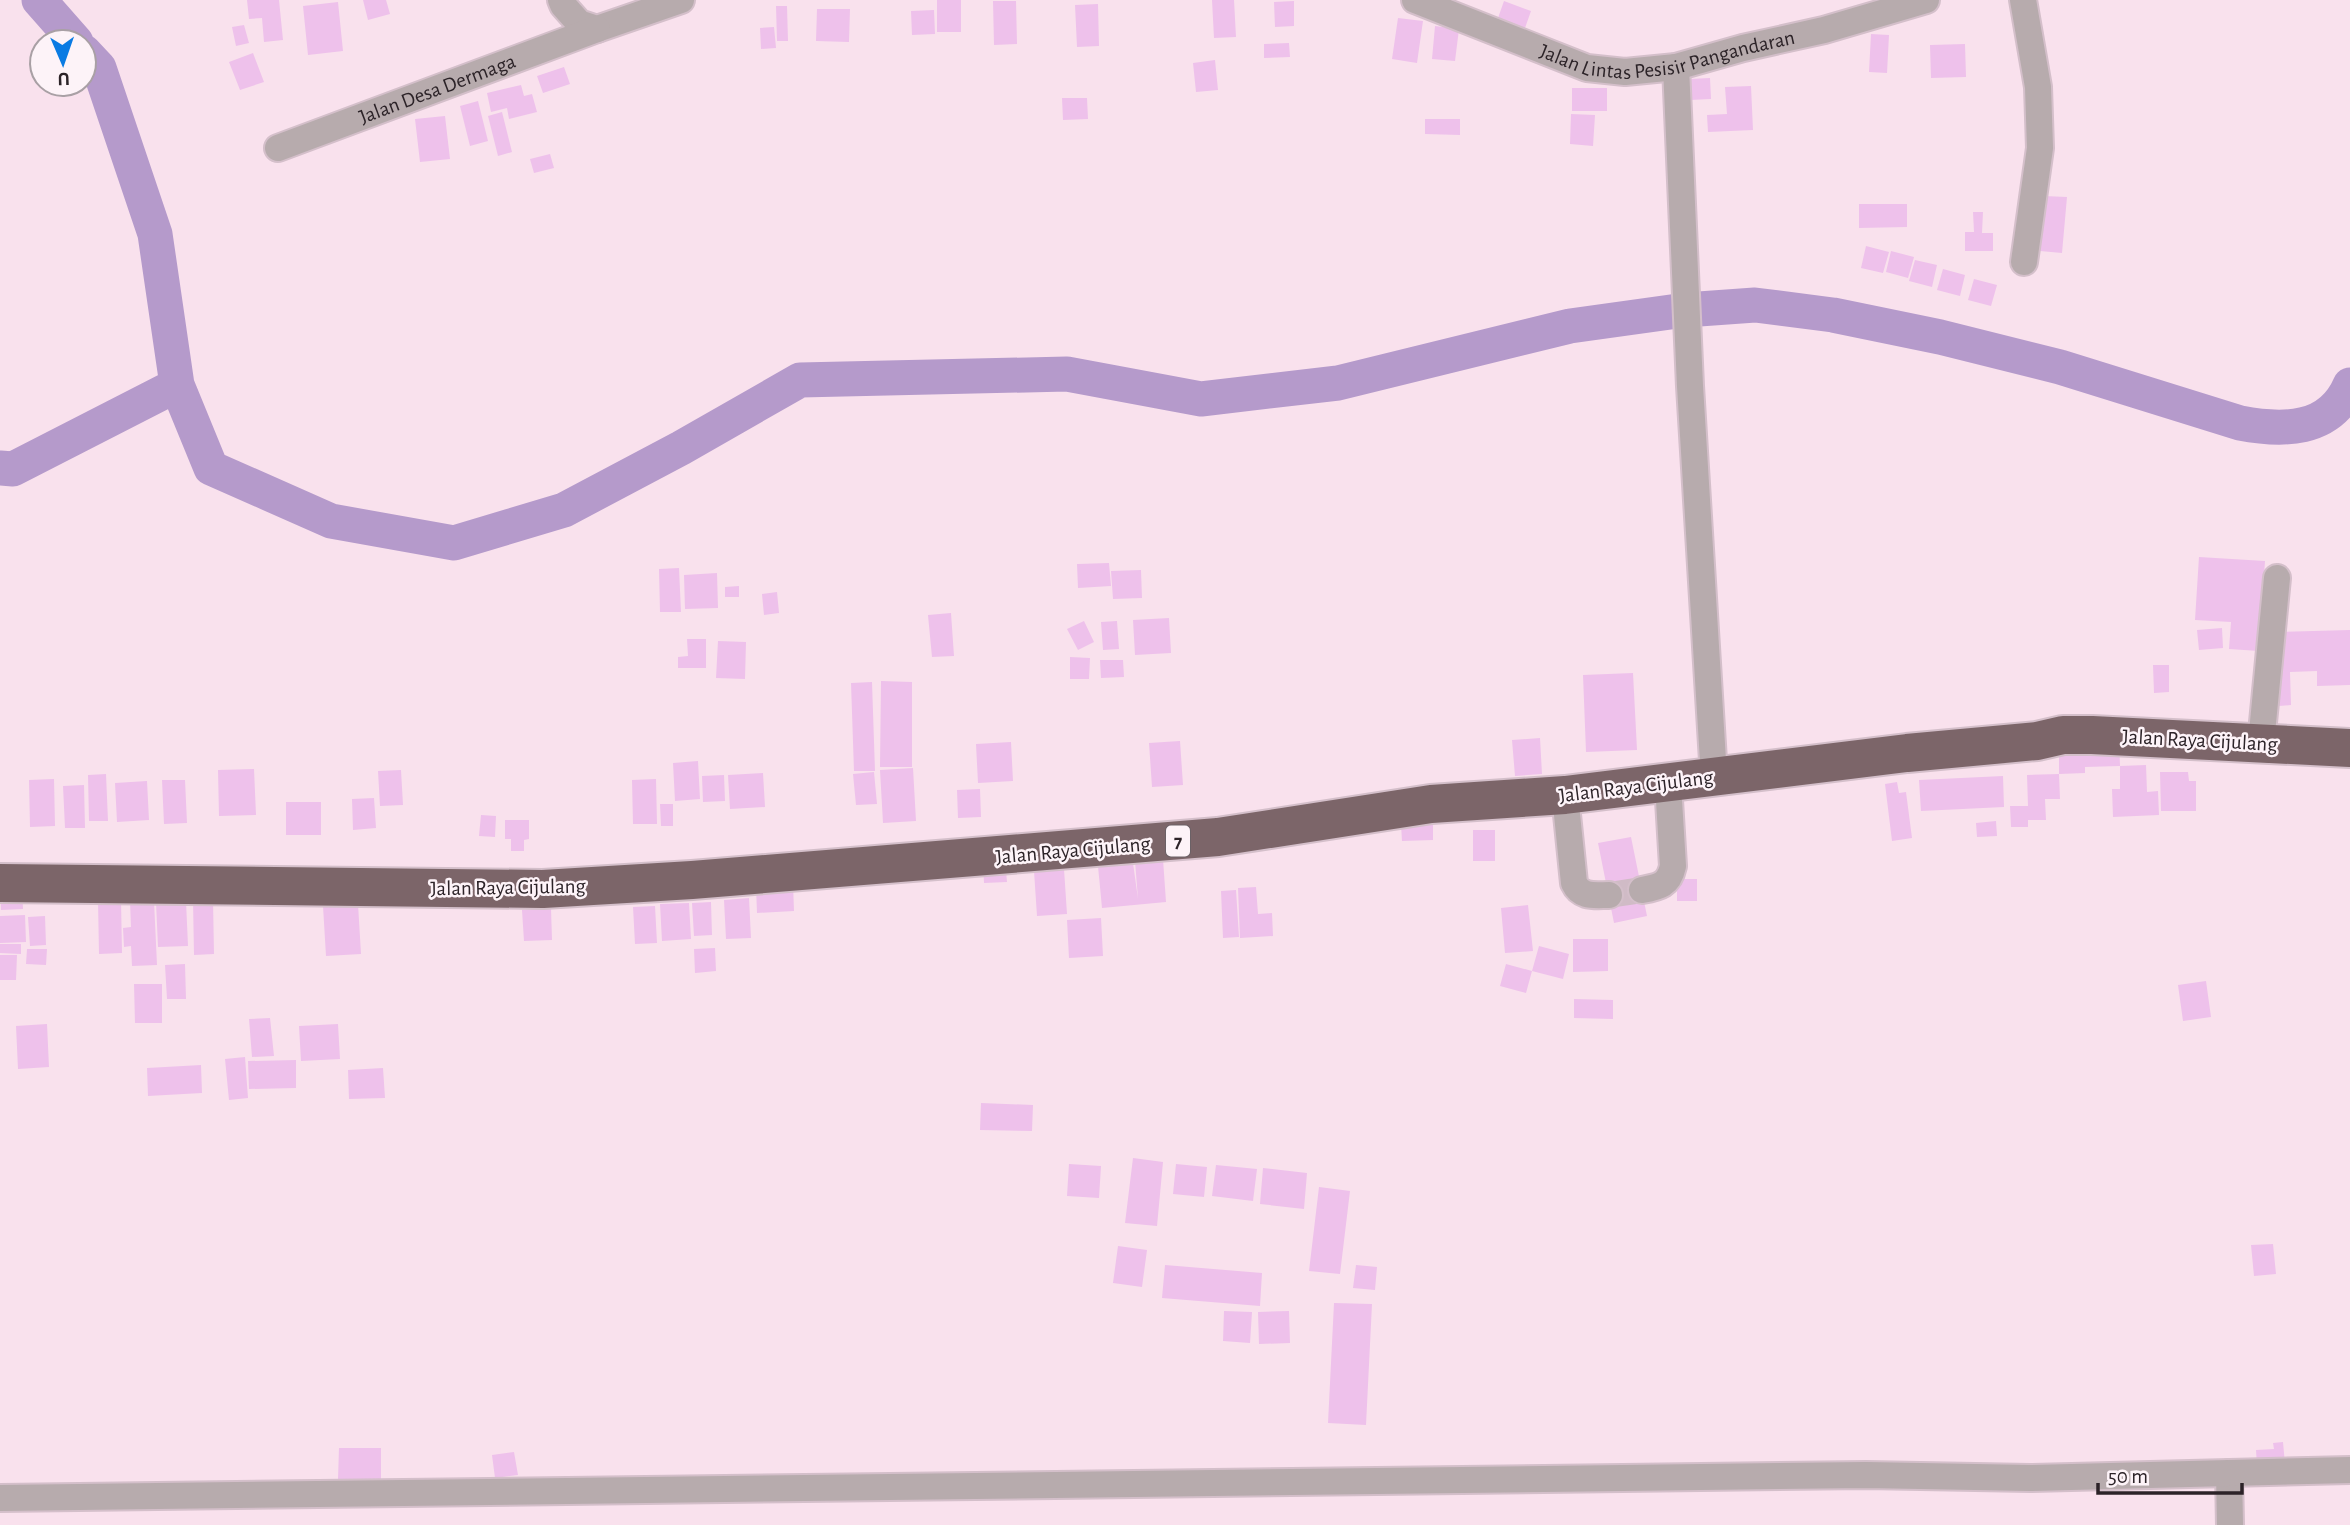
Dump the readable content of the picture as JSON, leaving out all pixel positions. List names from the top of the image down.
{
  "streets": {
    "highway": ["Jalan Raya Cijulang", "7"],
    "street": ["Jalan Lintas Pesisir Pangandaran", "Jalan Desa Dermaga"]
  },
  "scale_bar": "50 m",
  "north": "bottom"
}
